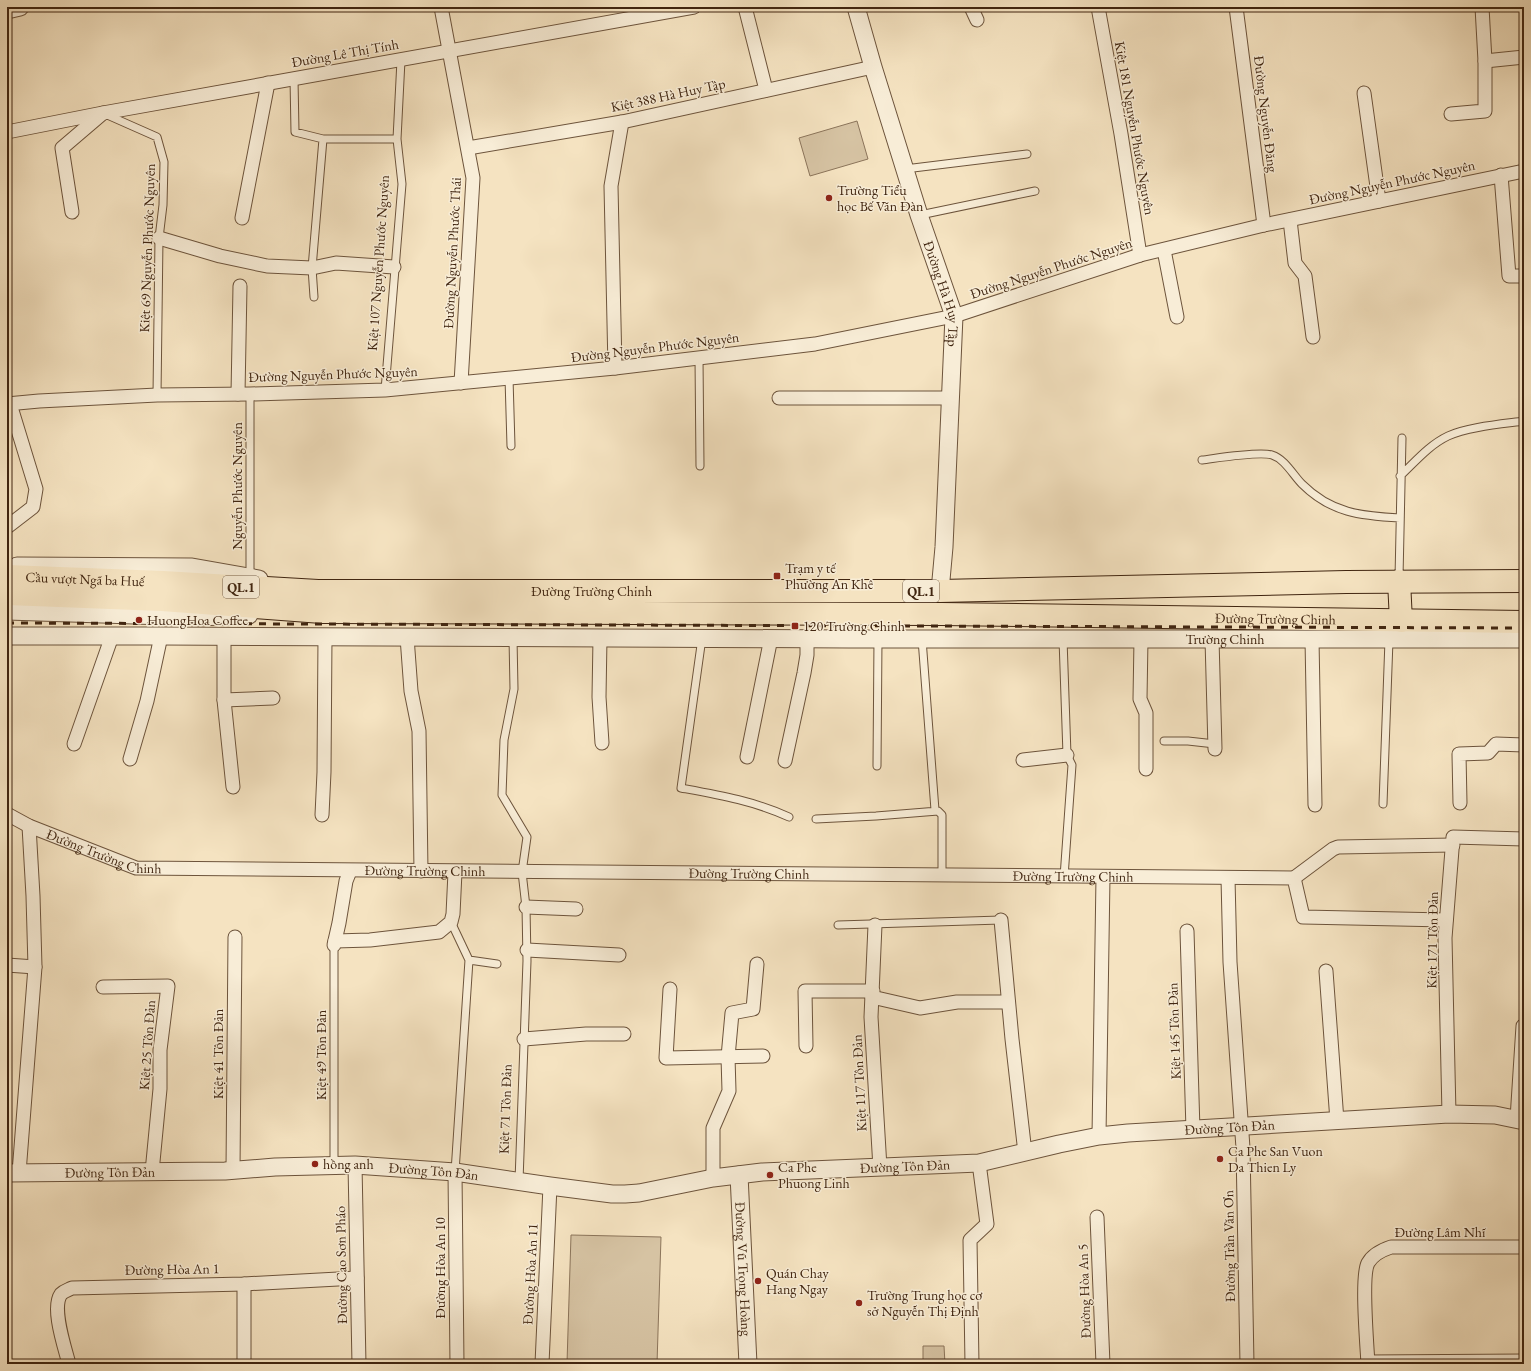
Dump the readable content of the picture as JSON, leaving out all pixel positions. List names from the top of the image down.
{
  "streets": {
    "highway": ["Cầu vượt Ngã ba Huế", "QL.1", "Đường Trường Chinh"],
    "street": [
      "Đường Lê Thị Tính",
      "Kiệt 388 Hà Huy Tập",
      "Đường Nguyễn Đăng",
      "Kiệt 181 Nguyễn Phước Nguyên",
      "Đường Nguyễn Phước Nguyên",
      "Đường Nguyễn Phước Thái",
      "Đường Hà Huy Tập",
      "Trường Chinh",
      "Kiệt 171 Tôn Đản",
      "Kiệt 145 Tôn Đản",
      "Kiệt 25 Tôn Đản",
      "Kiệt 41 Tôn Đản",
      "Kiệt 117 Tôn Đản",
      "Đường Tôn Đản",
      "Đường Lâm Nhĩ",
      "Đường Trần Văn Ơn",
      "Đường Cao Sơn Pháo",
      "Đường Hòa An 10",
      "Đường Hòa An 1",
      "Đường Vũ Trọng Hoàng",
      "Đường Hòa An 11",
      "Đường Hòa An 5"
    ],
    "lane": [
      "Kiệt 69 Nguyễn Phước Nguyên",
      "Kiệt 107 Nguyễn Phước Nguyên",
      "Nguyễn Phước Nguyên",
      "Kiệt 49 Tôn Đản",
      "Kiệt 71 Tôn Đản"
    ]
  },
  "crossings": [
    ["Đường Lê Thị Tính", "Kiệt 69 Nguyễn Phước Nguyên"],
    ["Đường Lê Thị Tính", "Đường Nguyễn Phước Thái"],
    ["Đường Lê Thị Tính", "Kiệt 107 Nguyễn Phước Nguyên"],
    ["Kiệt 388 Hà Huy Tập", "Đường Nguyễn Phước Thái"],
    ["Kiệt 388 Hà Huy Tập", "Đường Hà Huy Tập"],
    ["Đường Nguyễn Đăng", "Đường Nguyễn Phước Nguyên"],
    ["Kiệt 181 Nguyễn Phước Nguyên", "Đường Nguyễn Phước Nguyên"],
    ["Đường Nguyễn Phước Nguyên", "Kiệt 69 Nguyễn Phước Nguyên"],
    ["Đường Nguyễn Phước Nguyên", "Đường Nguyễn Phước Thái"],
    ["Đường Nguyễn Phước Nguyên", "Kiệt 107 Nguyễn Phước Nguyên"],
    ["Đường Nguyễn Phước Nguyên", "Đường Hà Huy Tập"],
    ["Đường Nguyễn Phước Nguyên", "Nguyễn Phước Nguyên"],
    ["Đường Hà Huy Tập", "Đường Trường Chinh"],
    ["Cầu vượt Ngã ba Huế", "Đường Trường Chinh"],
    ["Đường Trường Chinh", "Kiệt 71 Tôn Đản"],
    ["Đường Trường Chinh", "Đường Trần Văn Ơn"],
    ["Kiệt 171 Tôn Đản", "Đường Tôn Đản"],
    ["Kiệt 145 Tôn Đản", "Đường Tôn Đản"],
    ["Kiệt 25 Tôn Đản", "Đường Tôn Đản"],
    ["Kiệt 41 Tôn Đản", "Đường Tôn Đản"],
    ["Kiệt 49 Tôn Đản", "Đường Tôn Đản"],
    ["Kiệt 117 Tôn Đản", "Đường Tôn Đản"],
    ["Kiệt 71 Tôn Đản", "Đường Tôn Đản"],
    ["Đường Tôn Đản", "Đường Trần Văn Ơn"],
    ["Đường Tôn Đản", "Đường Cao Sơn Pháo"],
    ["Đường Tôn Đản", "Đường Hòa An 10"],
    ["Đường Tôn Đản", "Đường Vũ Trọng Hoàng"],
    ["Đường Tôn Đản", "Đường Hòa An 11"],
    ["Đường Cao Sơn Pháo", "Đường Hòa An 1"]
  ],
  "places": {
    "other": [
      "Trường Tiểu học Bế Văn Đàn",
      "HuongHoa Coffee",
      "Ca Phe San Vuon Da Thien Ly",
      "hồng anh",
      "Ca Phe Phuong Linh",
      "Quán Chay Hang Ngay",
      "Trường Trung học cơ sở Nguyễn Thị Định"
    ],
    "transit": ["Trạm y tế Phường An Khê", "120 Trường Chinh"]
  }
}
